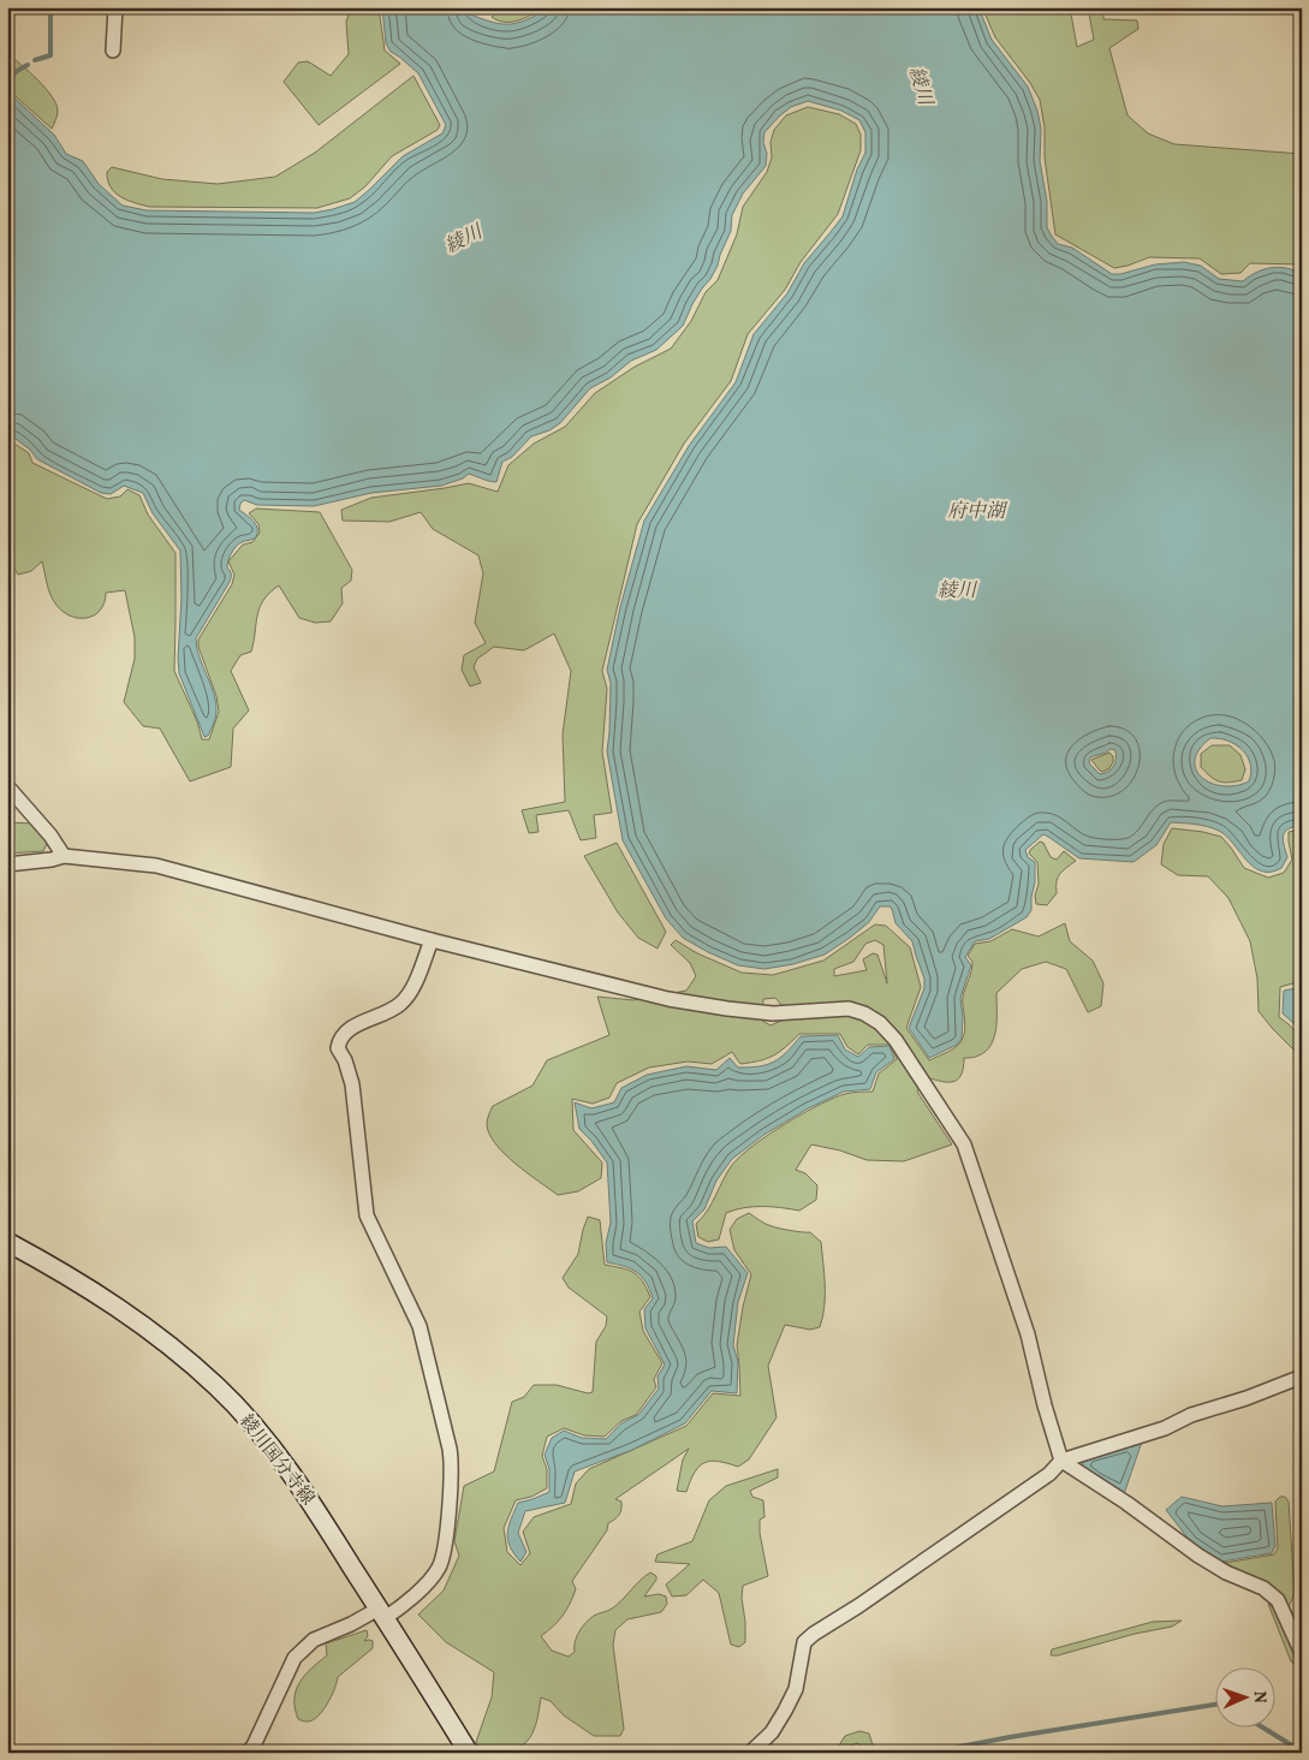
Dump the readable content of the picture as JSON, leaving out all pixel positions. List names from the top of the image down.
{
  "streets": {
    "main road": ["綾川国分寺線"]
  },
  "water": ["綾川", "府中湖"],
  "north": "right"
}
